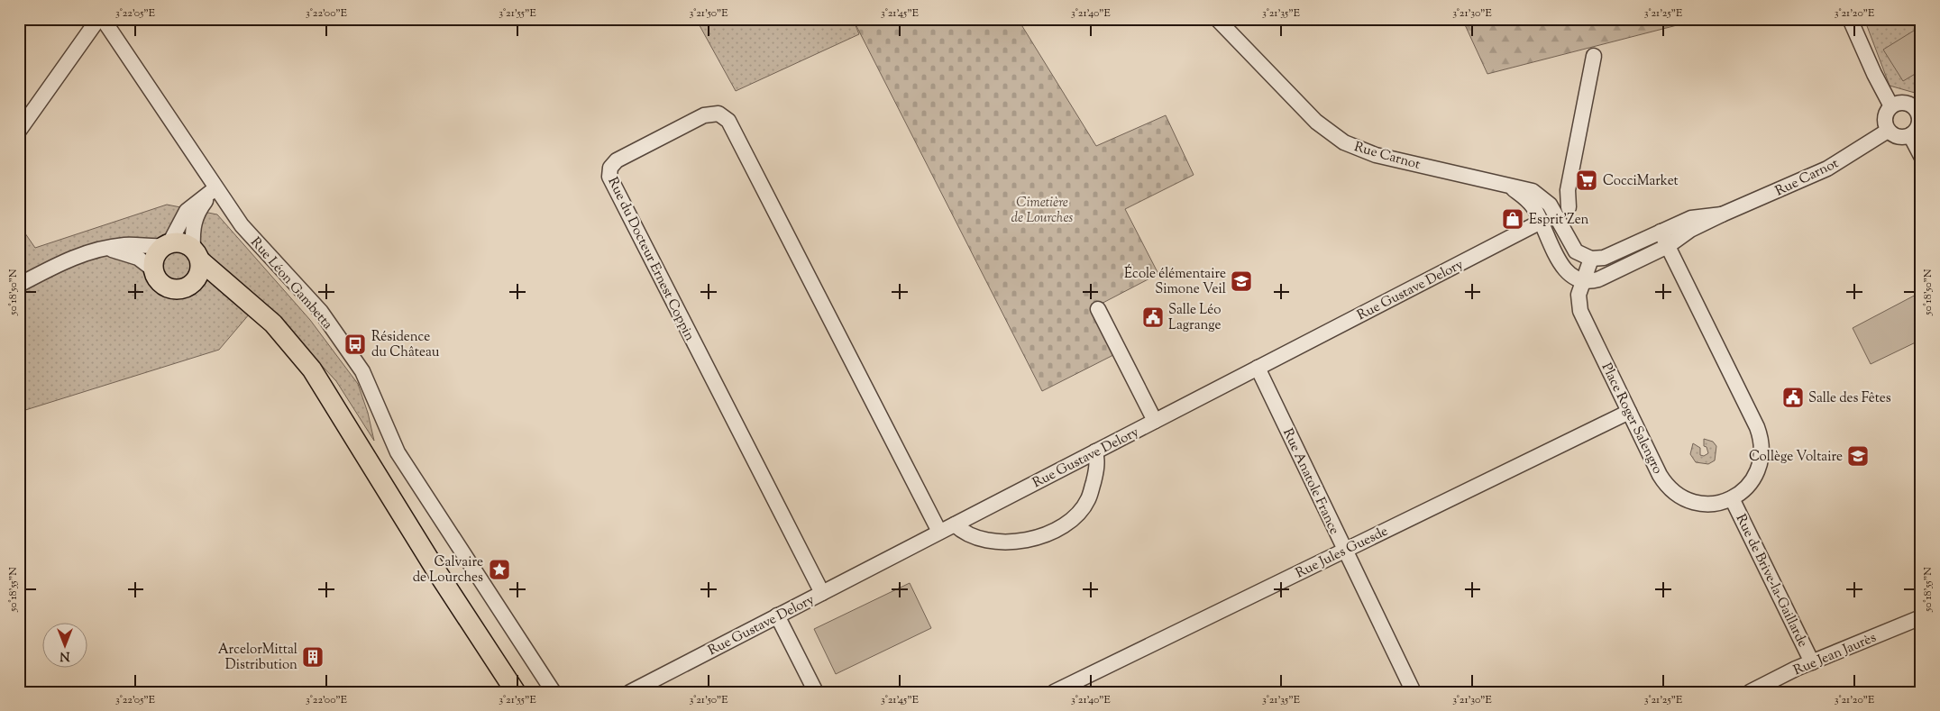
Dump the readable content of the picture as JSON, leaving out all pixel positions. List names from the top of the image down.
{
  "streets": {
    "street": [
      "Rue Carnot",
      "Rue du Docteur Ernest Coppin",
      "Rue Léon Gambetta",
      "Rue Gustave Delory",
      "Place Roger Salengro",
      "Rue Anatole France",
      "Rue Jules Guesde",
      "Rue de Brive-la-Gaillarde",
      "Rue Jean Jaurès"
    ]
  },
  "crossings": [
    ["Rue Carnot", "Rue Gustave Delory"],
    ["Rue Carnot", "Place Roger Salengro"],
    ["Rue du Docteur Ernest Coppin", "Rue Gustave Delory"],
    ["Rue Gustave Delory", "Rue Anatole France"],
    ["Place Roger Salengro", "Rue Jules Guesde"],
    ["Place Roger Salengro", "Rue de Brive-la-Gaillarde"],
    ["Rue Anatole France", "Rue Jules Guesde"],
    ["Rue de Brive-la-Gaillarde", "Rue Jean Jaurès"]
  ],
  "parks": ["Cimetière de Lourches"],
  "places": {
    "supermarket": ["CocciMarket"],
    "shop": ["Esprit'Zen"],
    "school or university": ["École élémentaire Simone Veil", "Collège Voltaire"],
    "public building": ["Salle Léo Lagrange", "Salle des Fêtes"],
    "bus stop": ["Résidence du Château"],
    "place": ["Calvaire de Lourches"],
    "building": ["ArcelorMittal Distribution"]
  },
  "north": "bottom",
  "coordinates": [
    "3°22'05\"E",
    "3°22'00\"E",
    "3°21'55\"E",
    "3°21'50\"E",
    "3°21'45\"E",
    "3°21'40\"E",
    "3°21'35\"E",
    "3°21'30\"E",
    "3°21'25\"E",
    "3°21'20\"E",
    "50°18'50\"N",
    "50°18'55\"N"
  ]
}
